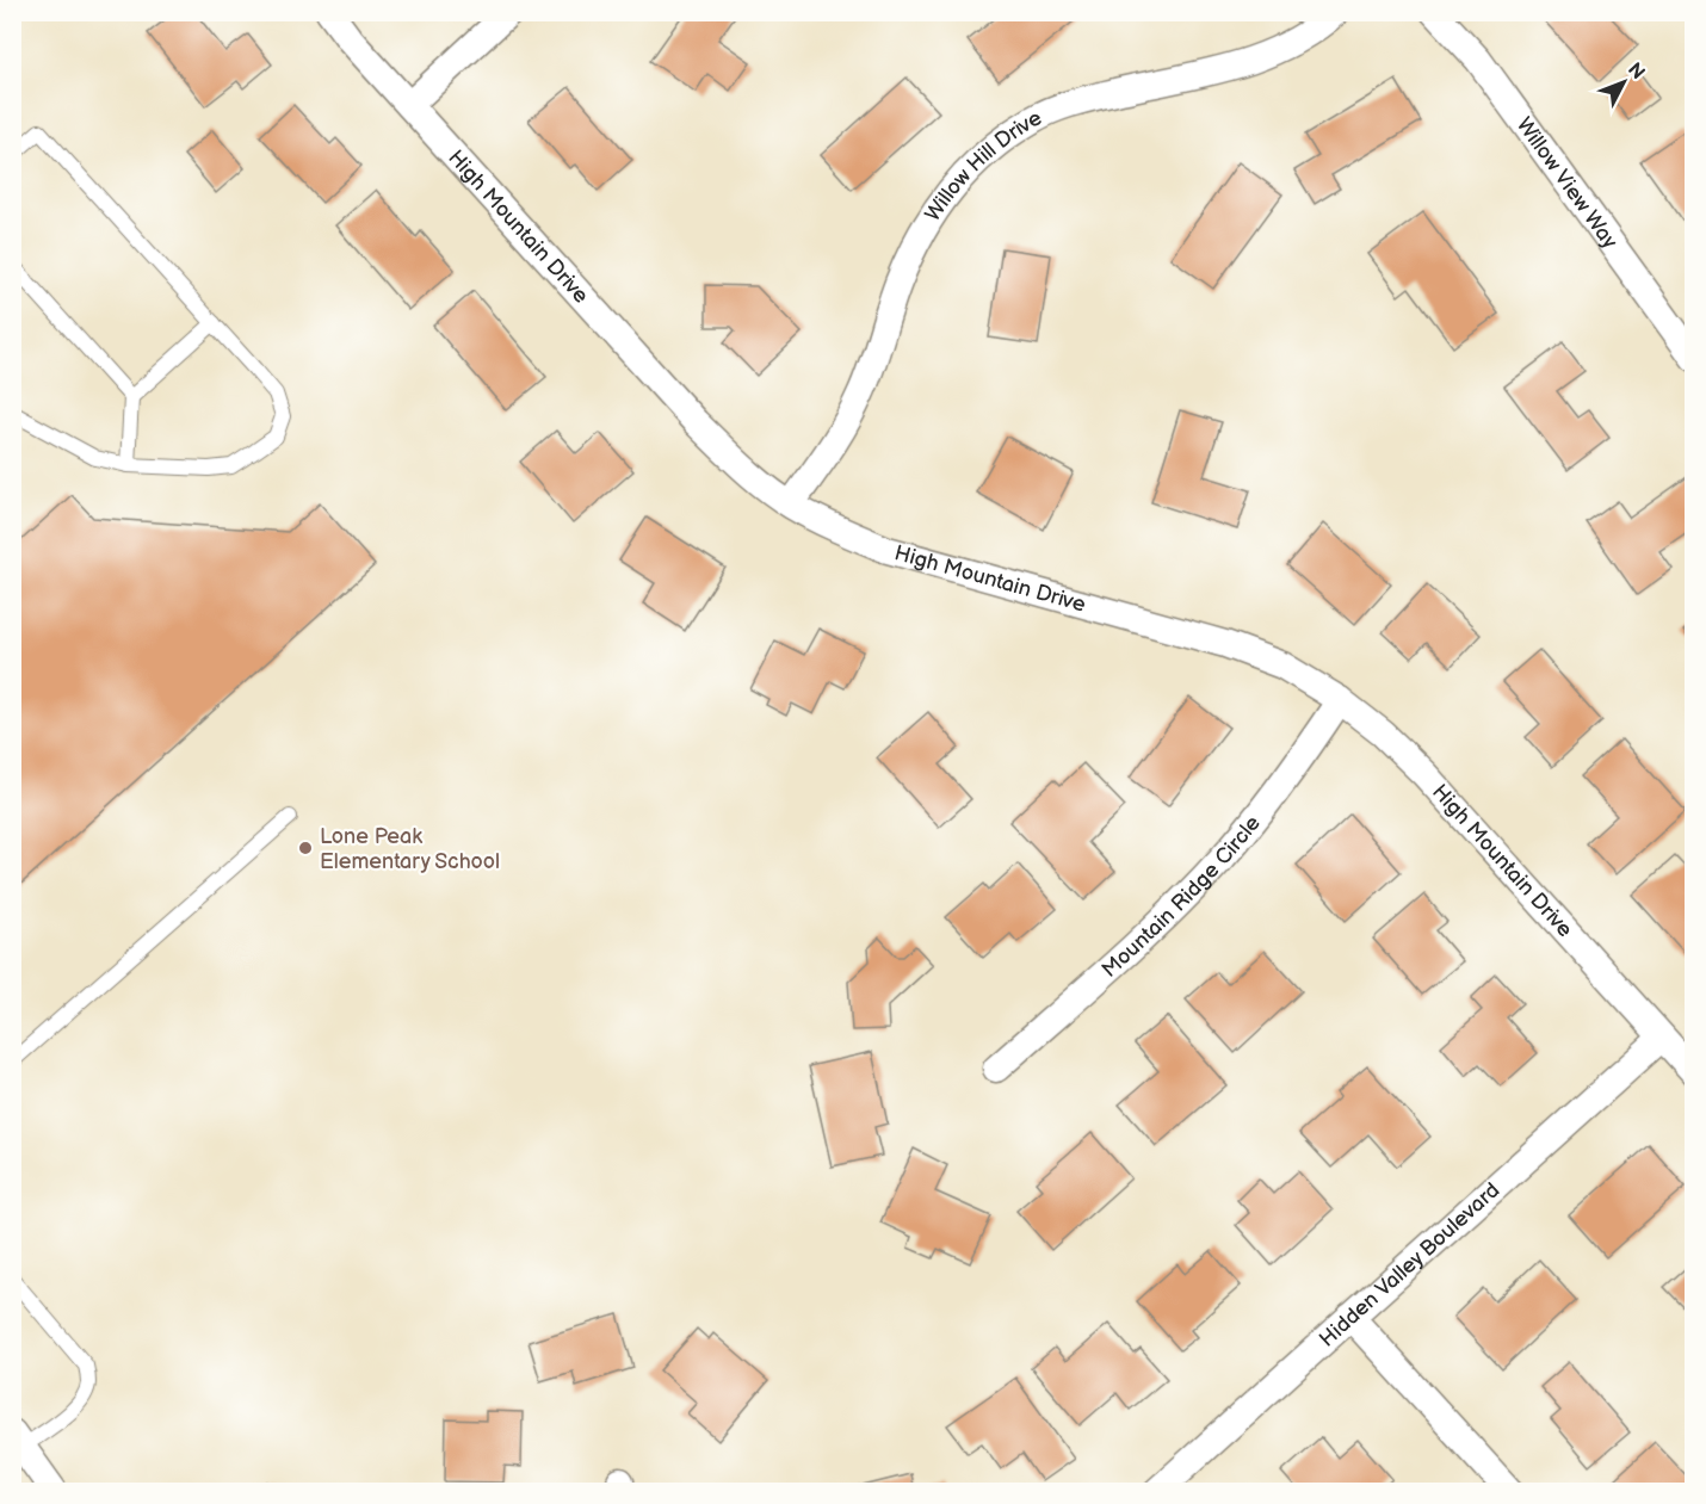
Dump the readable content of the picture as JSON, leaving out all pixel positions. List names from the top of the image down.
{
  "streets": {
    "street": [
      "Willow Hill Drive",
      "Willow View Way",
      "High Mountain Drive",
      "Mountain Ridge Circle",
      "Hidden Valley Boulevard"
    ]
  },
  "crossings": [
    ["Willow Hill Drive", "High Mountain Drive"],
    ["High Mountain Drive", "Mountain Ridge Circle"],
    ["High Mountain Drive", "Hidden Valley Boulevard"]
  ],
  "places": ["Lone Peak Elementary School"],
  "north": "top right"
}
